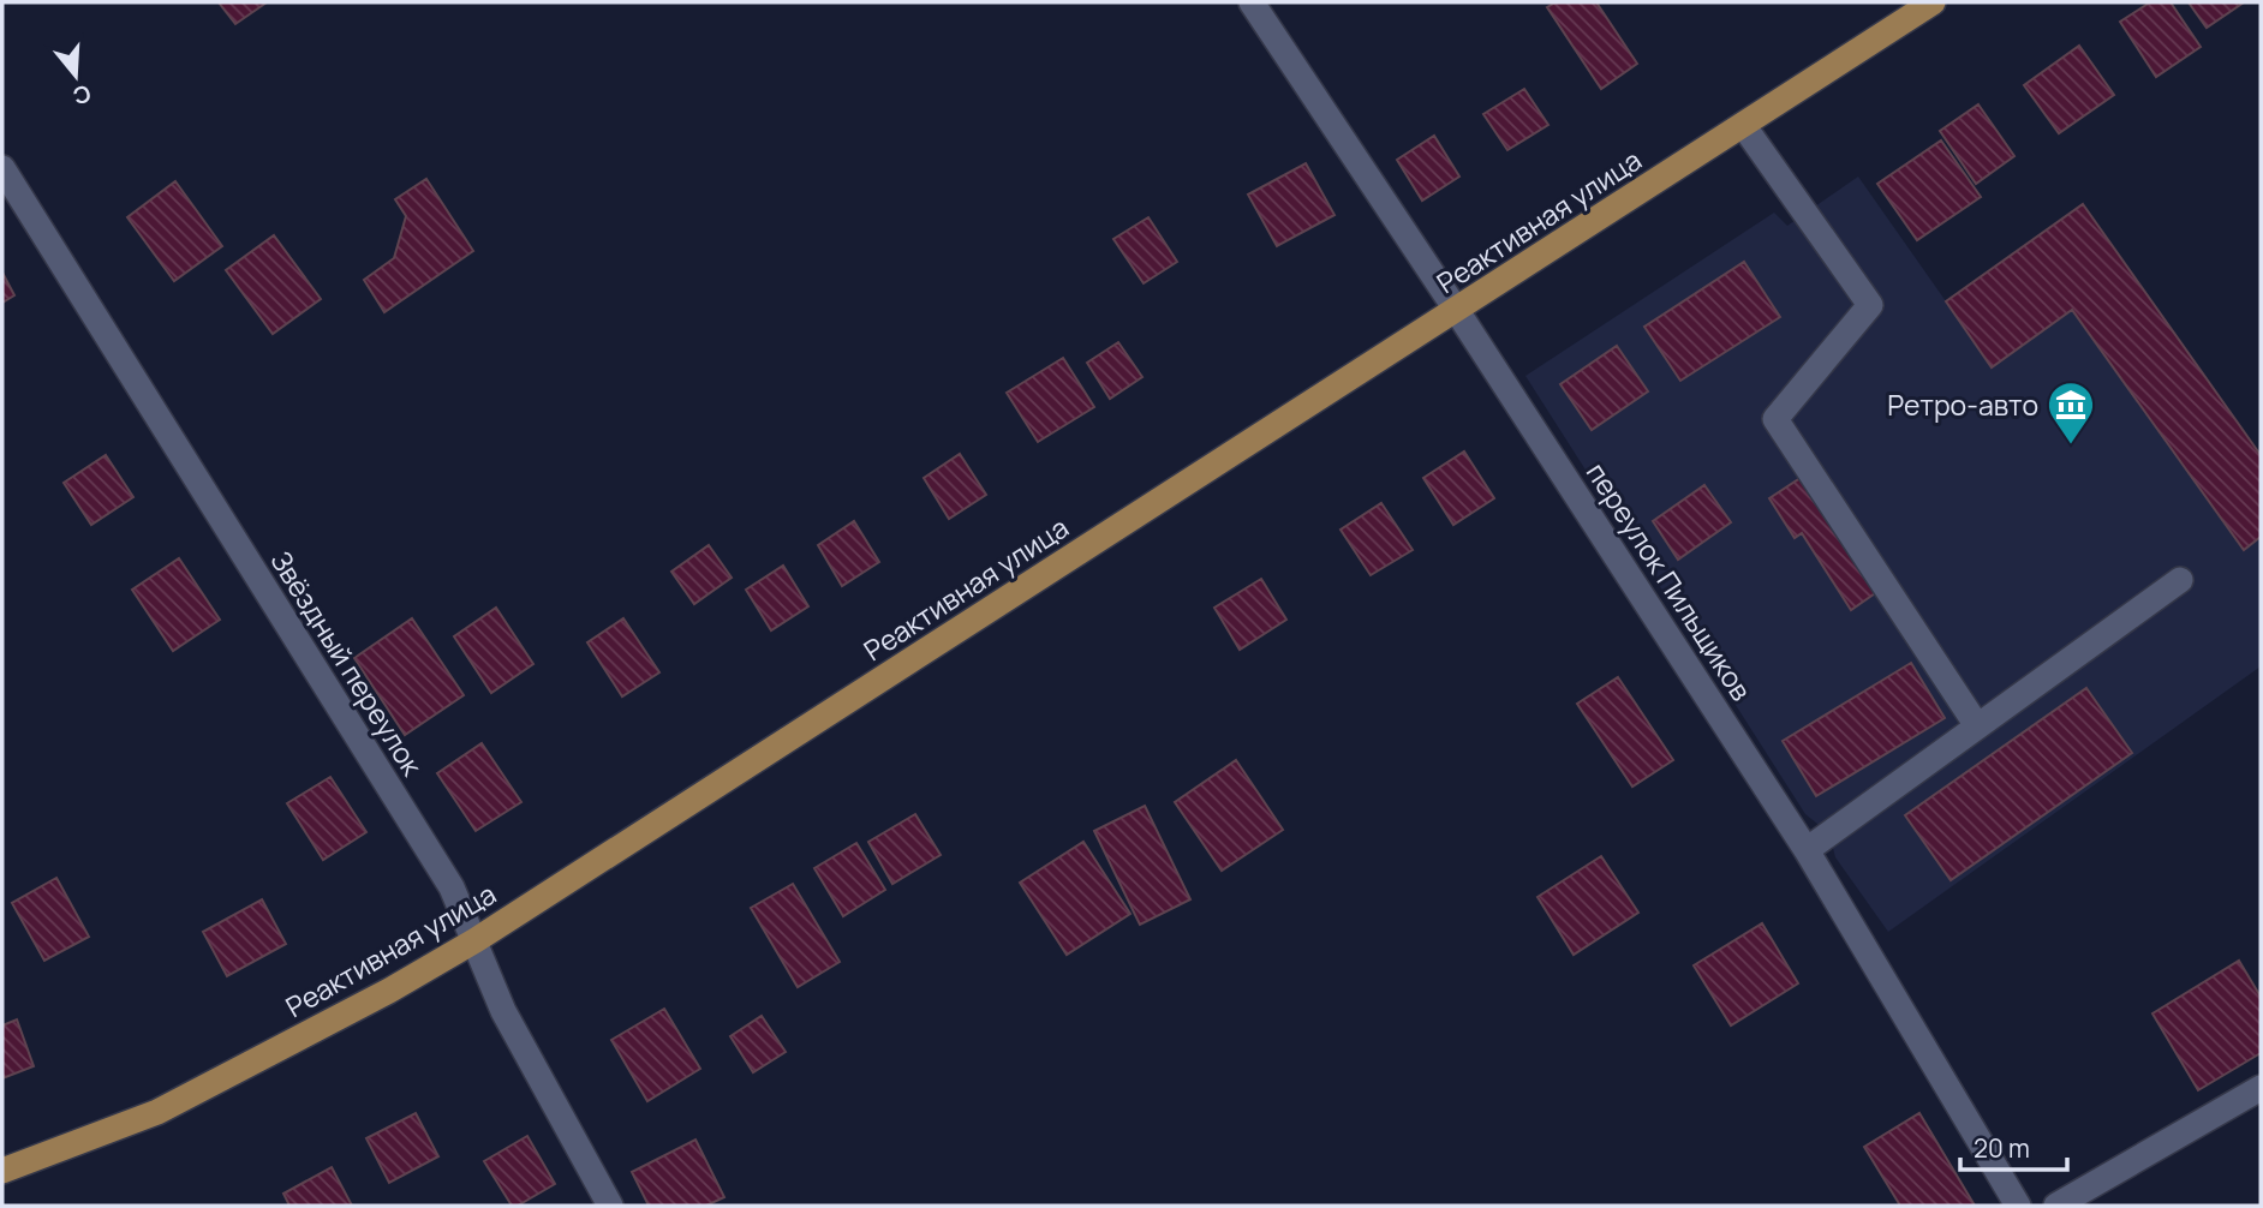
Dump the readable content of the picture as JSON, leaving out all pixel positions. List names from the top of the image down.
{
  "streets": {
    "main road": ["Реактивная улица"],
    "street": ["переулок Пильщиков", "Звёздный переулок"]
  },
  "crossings": [
    ["Реактивная улица", "переулок Пильщиков"],
    ["Реактивная улица", "Звёздный переулок"]
  ],
  "places": {
    "museum": ["Ретро-авто"]
  },
  "scale_bar": "20 m",
  "north": "bottom"
}
